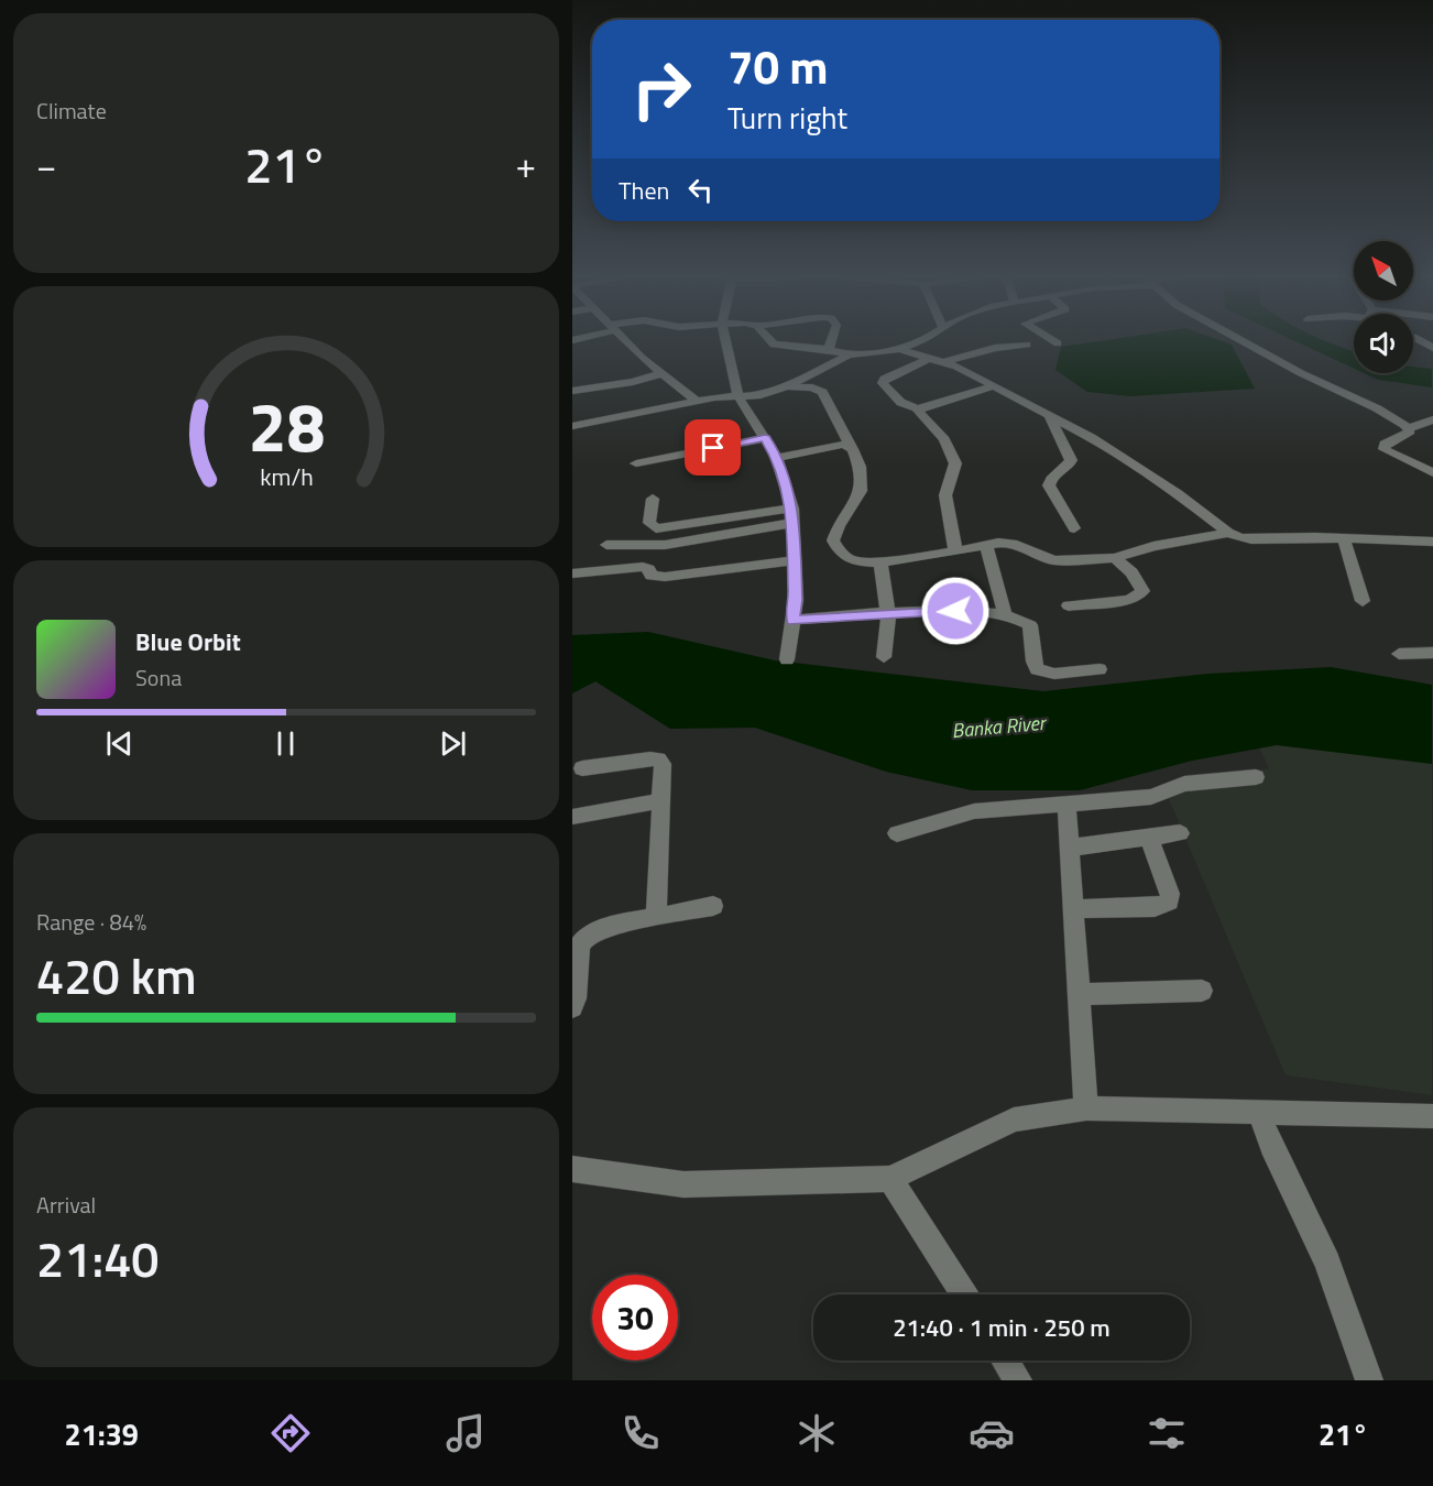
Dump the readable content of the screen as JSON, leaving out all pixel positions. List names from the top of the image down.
{
  "water": ["Banka River"],
  "north": "top left",
  "page": {
    "tile": [
      "Climate",
      ["Range · 84%", "420 km"],
      ["Arrival", "21:40"]
    ],
    "turn": ["70 m", "Turn right"],
    "heat": ["−", "21°", "+"],
    "then": "Then",
    "song": ["Blue Orbit", "Sona"],
    "limit": "30",
    "trip": "21:40 · 1 min · 250 m",
    "tabs": ["21:39", "21°"],
    "gauge": ["28", "km/h"]
  }
}
